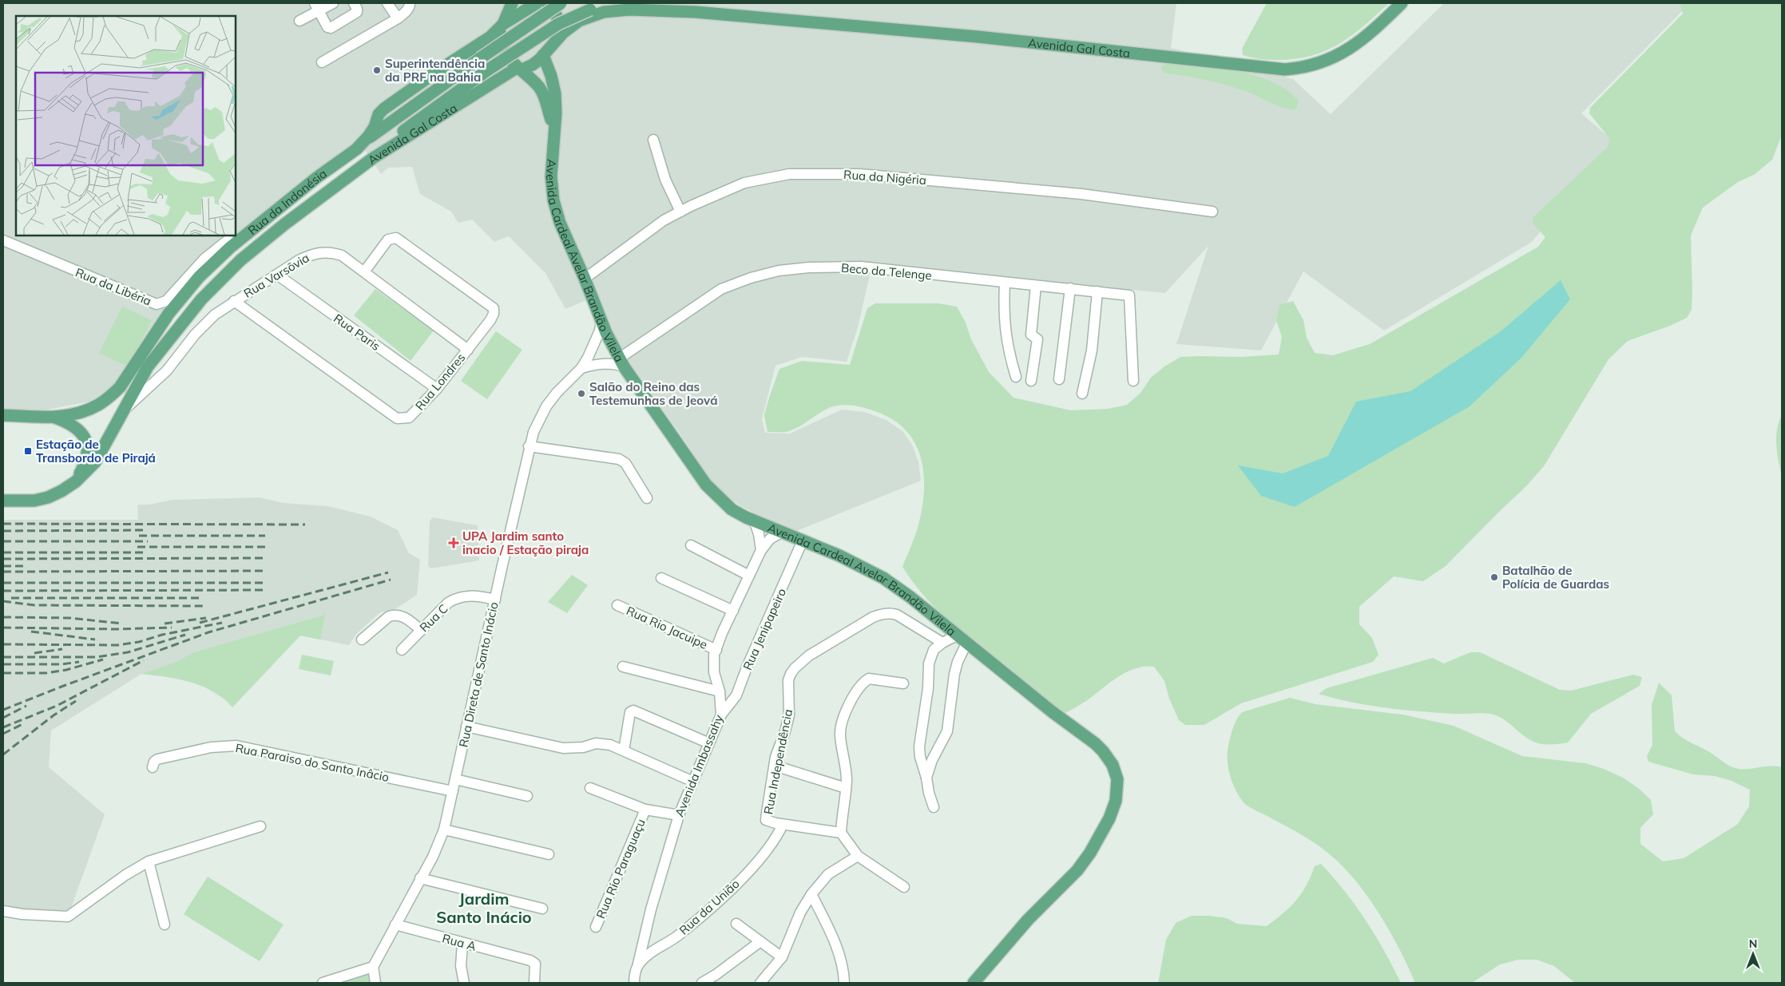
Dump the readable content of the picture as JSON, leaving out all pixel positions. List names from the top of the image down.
{
  "streets": {
    "main road": ["Avenida Gal Costa", "Rua da Indonésia", "Avenida Cardeal Avelar Brandão Vilela"],
    "street": [
      "Rua da Nigéria",
      "Beco da Telenge",
      "Rua Varsōvia",
      "Rua da Libéria",
      "Rua Paris",
      "Rua Londres",
      "Rua C",
      "Rua Rio Jacuipe",
      "Rua Jenipapeiro",
      "Rua Direta de Santo Inácio",
      "Rua Independência",
      "Rua Paraiso do Santo Inâcio",
      "Avenida Imbassahy",
      "Rua Rio Paraguaçu",
      "Rua da União",
      "Rua A"
    ]
  },
  "crossings": [
    ["Avenida Gal Costa", "Rua da Indonésia"],
    ["Avenida Gal Costa", "Avenida Cardeal Avelar Brandão Vilela"],
    ["Rua da Nigéria", "Avenida Cardeal Avelar Brandão Vilela"],
    ["Rua da Indonésia", "Avenida Cardeal Avelar Brandão Vilela"],
    ["Rua da Indonésia", "Rua Varsōvia"],
    ["Avenida Cardeal Avelar Brandão Vilela", "Beco da Telenge"],
    ["Avenida Cardeal Avelar Brandão Vilela", "Rua Jenipapeiro"],
    ["Avenida Cardeal Avelar Brandão Vilela", "Rua Direta de Santo Inácio"],
    ["Avenida Cardeal Avelar Brandão Vilela", "Avenida Imbassahy"],
    ["Rua Varsōvia", "Rua Paris"],
    ["Rua Varsōvia", "Rua Londres"],
    ["Rua Paris", "Rua Londres"],
    ["Rua C", "Rua Direta de Santo Inácio"],
    ["Rua Rio Jacuipe", "Avenida Imbassahy"],
    ["Rua Jenipapeiro", "Avenida Imbassahy"],
    ["Rua Direta de Santo Inácio", "Rua Paraiso do Santo Inâcio"],
    ["Rua Direta de Santo Inácio", "Rua A"],
    ["Rua Independência", "Rua da União"],
    ["Avenida Imbassahy", "Rua da União"]
  ],
  "districts": ["Jardim Santo Inácio"],
  "places": {
    "other": ["Superintendência da PRF na Bahia", "Salão do Reino das Testemunhas de Jeová", "Batalhão de Polícia de Guardas"],
    "transit": ["Estação de Transbordo de Pirajá"],
    "health": ["UPA Jardim santo inacio / Estação piraja"]
  },
  "north": "top"
}
